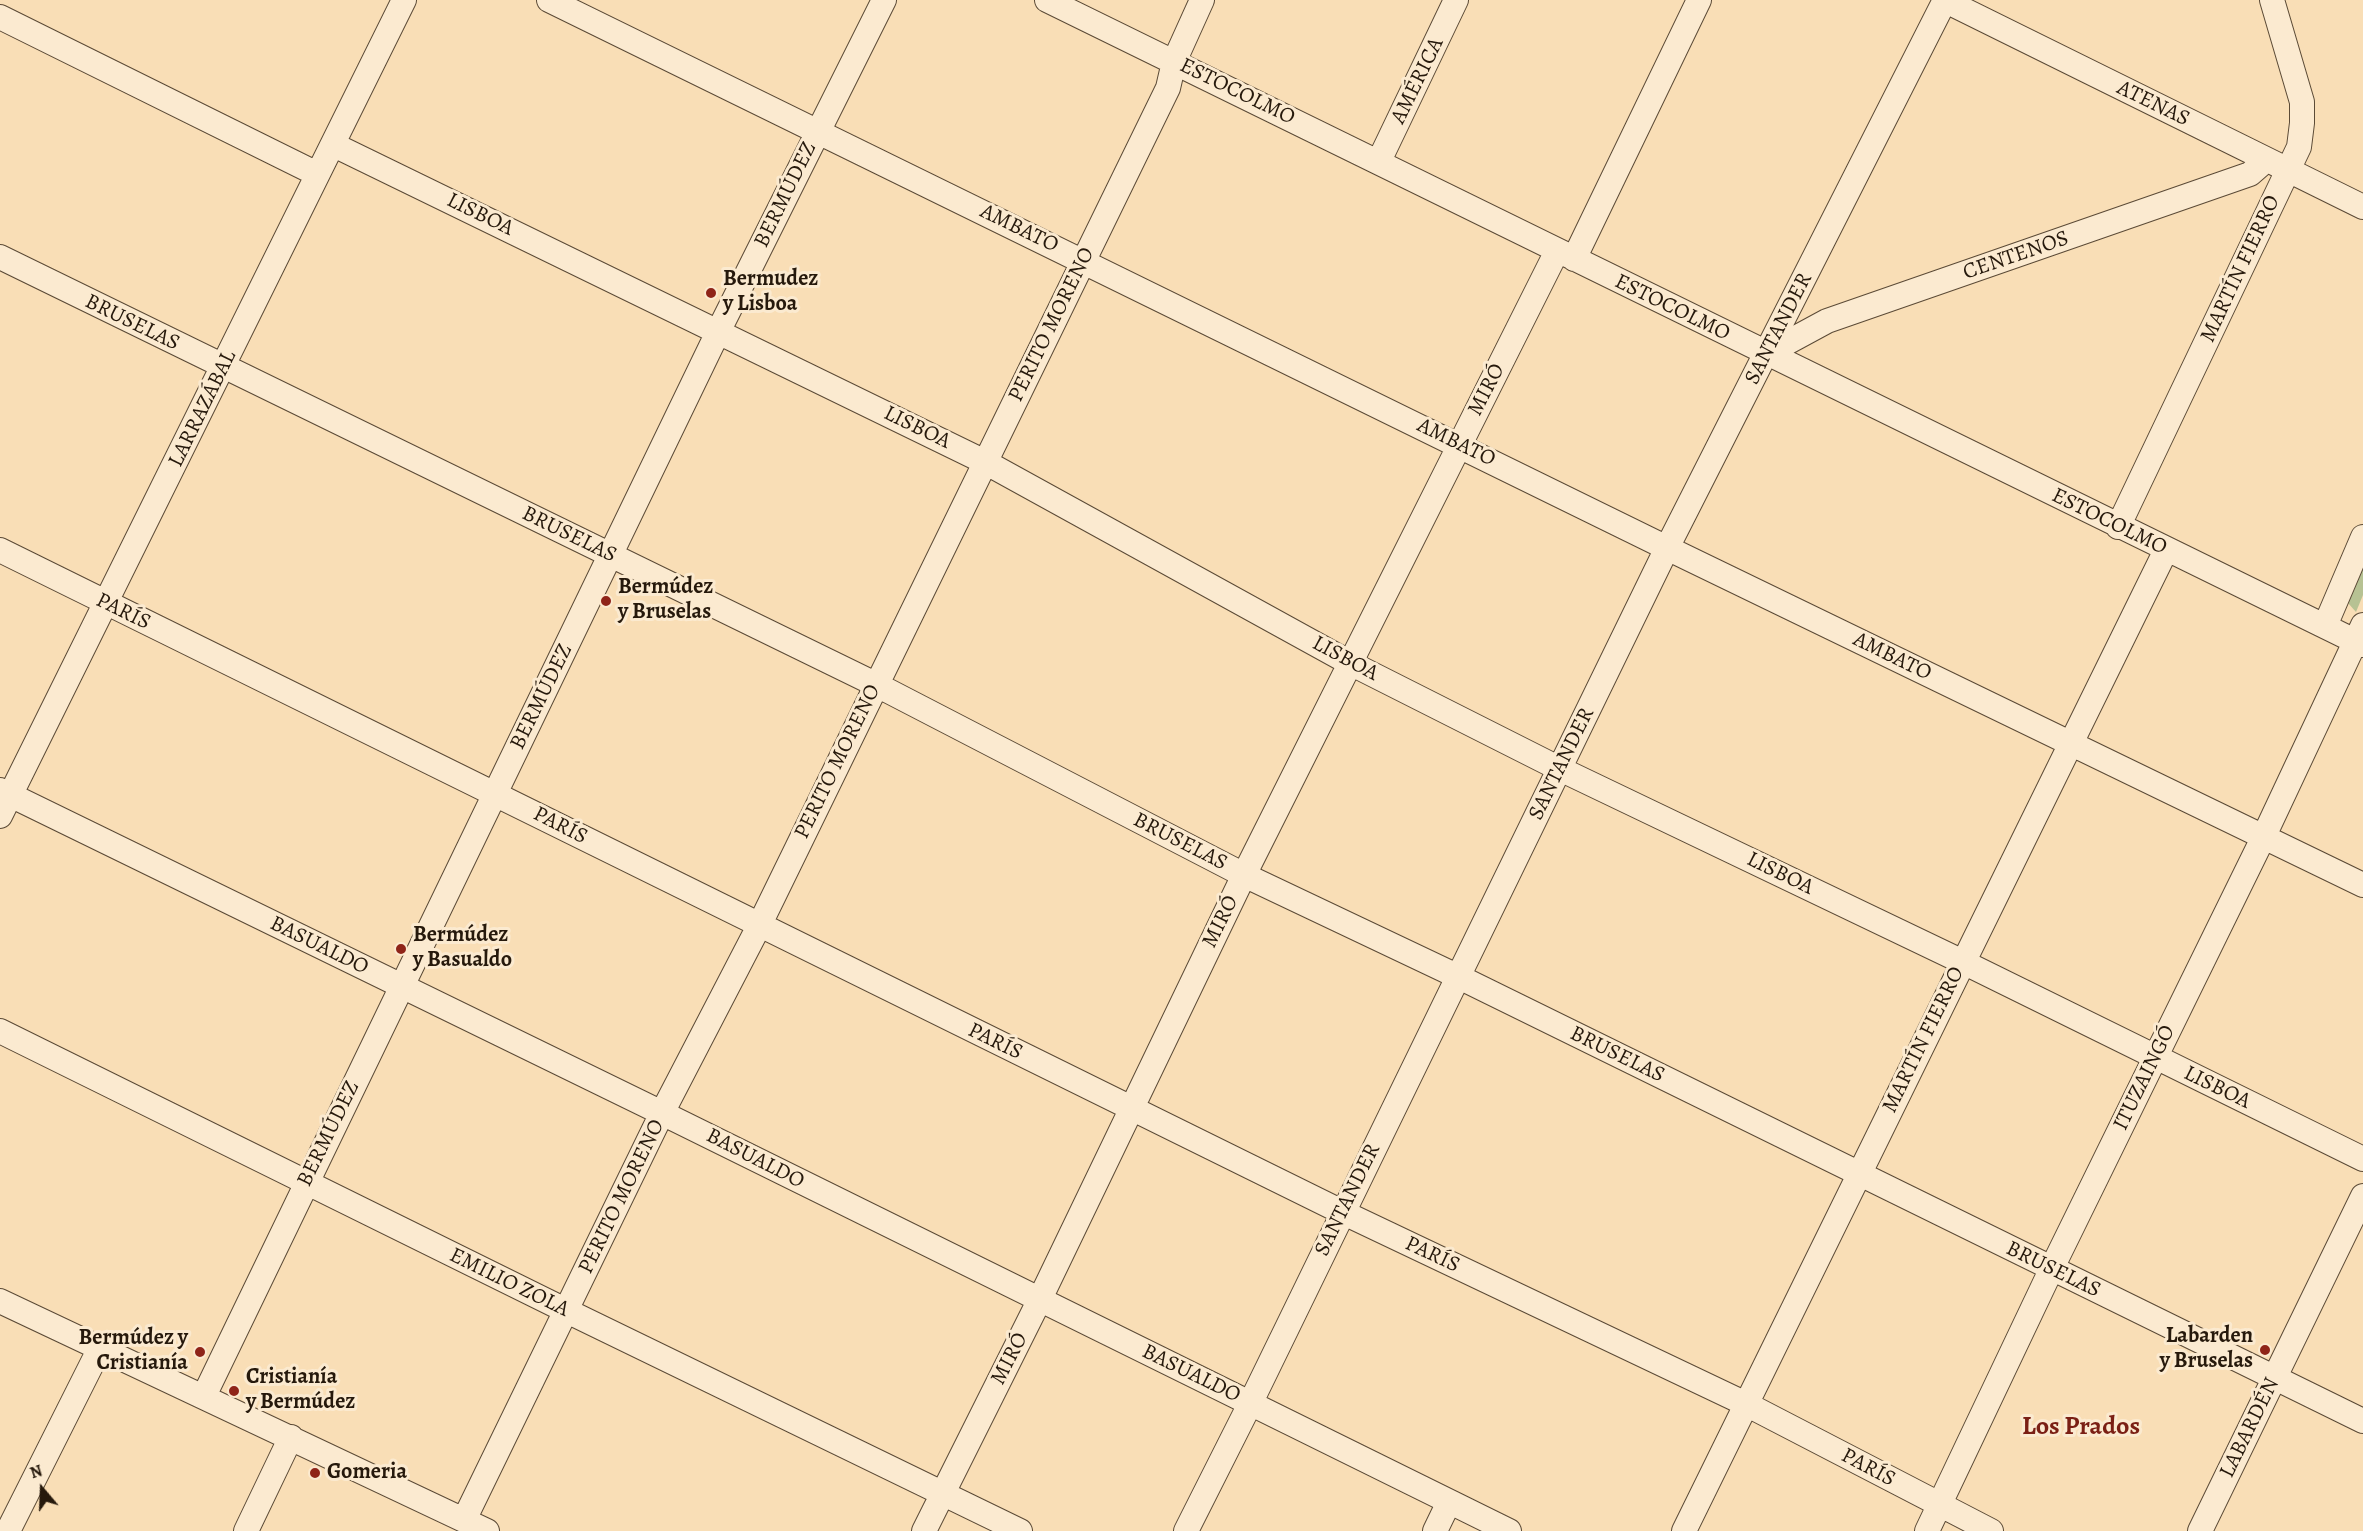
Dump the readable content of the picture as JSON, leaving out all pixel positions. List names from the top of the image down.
{
  "streets": {
    "street": [
      "AMÉRICA",
      "ESTOCOLMO",
      "ATENAS",
      "BERMÚDEZ",
      "LISBOA",
      "AMBATO",
      "CENTENOS",
      "MARTÍN FIERRO",
      "BRUSELAS",
      "PERITO MORENO",
      "SANTANDER",
      "MIRÓ",
      "LARRAZÁBAL",
      "PARÍS",
      "BASUALDO",
      "ITUZAINGÓ",
      "EMILIO ZOLA",
      "LABARDÉN"
    ]
  },
  "crossings": [
    ["AMÉRICA", "ESTOCOLMO"],
    ["ESTOCOLMO", "CENTENOS"],
    ["ESTOCOLMO", "MARTÍN FIERRO"],
    ["ESTOCOLMO", "PERITO MORENO"],
    ["ESTOCOLMO", "SANTANDER"],
    ["ESTOCOLMO", "MIRÓ"],
    ["ESTOCOLMO", "ITUZAINGÓ"],
    ["ATENAS", "CENTENOS"],
    ["ATENAS", "MARTÍN FIERRO"],
    ["ATENAS", "SANTANDER"],
    ["BERMÚDEZ", "LISBOA"],
    ["BERMÚDEZ", "AMBATO"],
    ["BERMÚDEZ", "BRUSELAS"],
    ["BERMÚDEZ", "PARÍS"],
    ["BERMÚDEZ", "BASUALDO"],
    ["BERMÚDEZ", "EMILIO ZOLA"],
    ["LISBOA", "MARTÍN FIERRO"],
    ["LISBOA", "PERITO MORENO"],
    ["LISBOA", "SANTANDER"],
    ["LISBOA", "MIRÓ"],
    ["LISBOA", "LARRAZÁBAL"],
    ["LISBOA", "ITUZAINGÓ"],
    ["AMBATO", "MARTÍN FIERRO"],
    ["AMBATO", "PERITO MORENO"],
    ["AMBATO", "SANTANDER"],
    ["AMBATO", "MIRÓ"],
    ["AMBATO", "ITUZAINGÓ"],
    ["CENTENOS", "SANTANDER"],
    ["MARTÍN FIERRO", "BRUSELAS"],
    ["MARTÍN FIERRO", "PARÍS"],
    ["BRUSELAS", "PERITO MORENO"],
    ["BRUSELAS", "SANTANDER"],
    ["BRUSELAS", "MIRÓ"],
    ["BRUSELAS", "LARRAZÁBAL"],
    ["BRUSELAS", "ITUZAINGÓ"],
    ["BRUSELAS", "LABARDÉN"],
    ["PERITO MORENO", "PARÍS"],
    ["PERITO MORENO", "BASUALDO"],
    ["PERITO MORENO", "EMILIO ZOLA"],
    ["SANTANDER", "PARÍS"],
    ["SANTANDER", "BASUALDO"],
    ["MIRÓ", "PARÍS"],
    ["MIRÓ", "BASUALDO"],
    ["MIRÓ", "EMILIO ZOLA"],
    ["LARRAZÁBAL", "PARÍS"],
    ["LARRAZÁBAL", "BASUALDO"],
    ["PARÍS", "ITUZAINGÓ"]
  ],
  "districts": ["Los Prados"],
  "places": [
    "Bermudez y Lisboa",
    "Bermúdez y Bruselas",
    "Bermúdez y Basualdo",
    "Labarden y Bruselas",
    "Bermúdez y Cristianía",
    "Cristianía y Bermúdez",
    "Gomeria"
  ],
  "north": "top"
}
